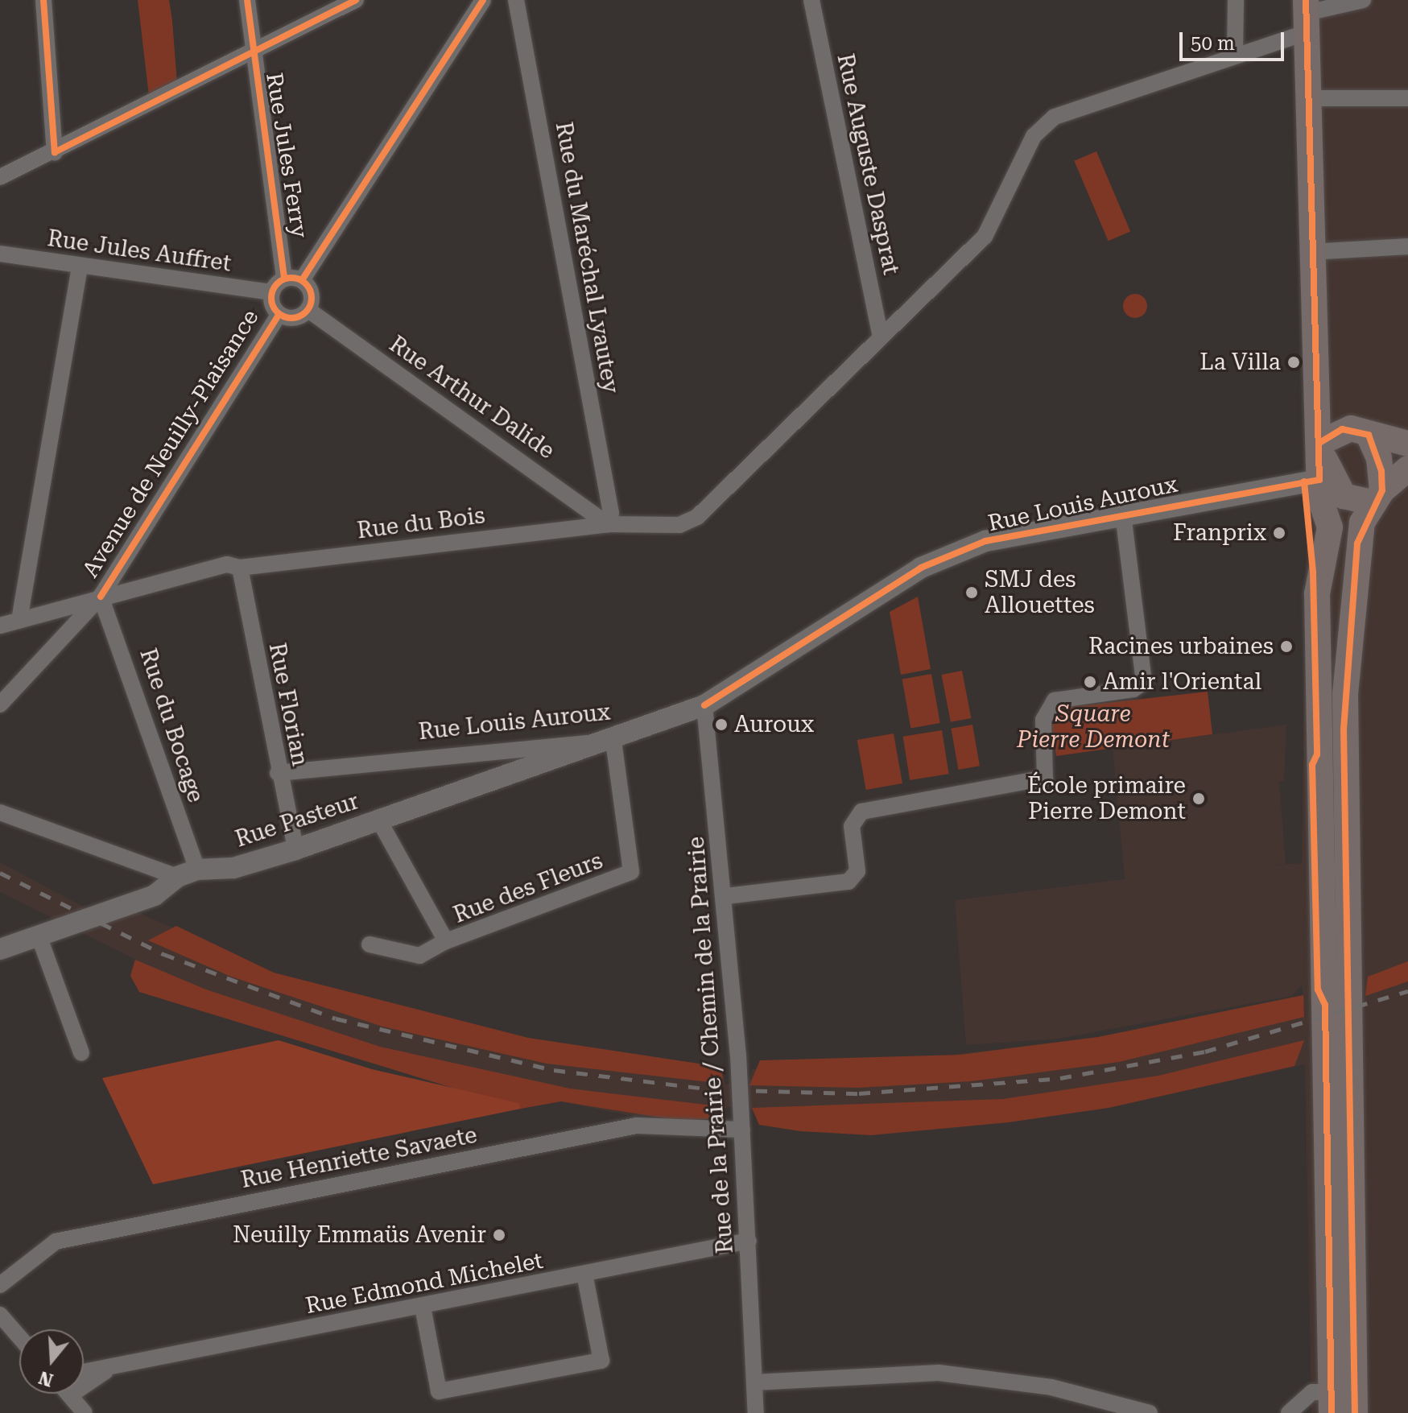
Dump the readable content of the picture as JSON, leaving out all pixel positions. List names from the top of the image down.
{
  "streets": {
    "street": [
      "Rue Jules Ferry",
      "Rue Auguste Dasprat",
      "Rue Jules Auffret",
      "Rue du Maréchal Lyautey",
      "Rue Arthur Dalide",
      "Avenue de Neuilly-Plaisance",
      "Rue Louis Auroux",
      "Rue du Bois",
      "Rue Florian",
      "Rue du Bocage",
      "Rue Pasteur",
      "Rue des Fleurs",
      "Rue de la Prairie / Chemin de la Prairie",
      "Rue Henriette Savaete",
      "Rue Edmond Michelet"
    ]
  },
  "crossings": [
    ["Rue Jules Ferry", "Rue Jules Auffret"],
    ["Rue Jules Ferry", "Rue Arthur Dalide"],
    ["Rue Jules Ferry", "Avenue de Neuilly-Plaisance"],
    ["Rue Auguste Dasprat", "Rue du Bois"],
    ["Rue Jules Auffret", "Rue Arthur Dalide"],
    ["Rue Jules Auffret", "Avenue de Neuilly-Plaisance"],
    ["Rue du Maréchal Lyautey", "Rue Arthur Dalide"],
    ["Rue du Maréchal Lyautey", "Rue du Bois"],
    ["Rue Arthur Dalide", "Avenue de Neuilly-Plaisance"],
    ["Rue Arthur Dalide", "Rue du Bois"],
    ["Avenue de Neuilly-Plaisance", "Rue du Bois"],
    ["Avenue de Neuilly-Plaisance", "Rue du Bocage"],
    ["Rue Louis Auroux", "Rue Florian"],
    ["Rue Louis Auroux", "Rue Pasteur"],
    ["Rue Louis Auroux", "Rue des Fleurs"],
    ["Rue Louis Auroux", "Rue de la Prairie / Chemin de la Prairie"],
    ["Rue du Bois", "Rue Florian"],
    ["Rue du Bois", "Rue du Bocage"],
    ["Rue Florian", "Rue Pasteur"],
    ["Rue du Bocage", "Rue Pasteur"],
    ["Rue Pasteur", "Rue des Fleurs"],
    ["Rue de la Prairie / Chemin de la Prairie", "Rue Henriette Savaete"],
    ["Rue de la Prairie / Chemin de la Prairie", "Rue Edmond Michelet"]
  ],
  "parks": ["Square Pierre Demont"],
  "places": [
    "La Villa",
    "Franprix",
    "SMJ des Allouettes",
    "Racines urbaines",
    "Amir l'Oriental",
    "Auroux",
    "École primaire Pierre Demont",
    "Neuilly Emmaüs Avenir"
  ],
  "scale_bar": "50 m",
  "north": "bottom"
}
